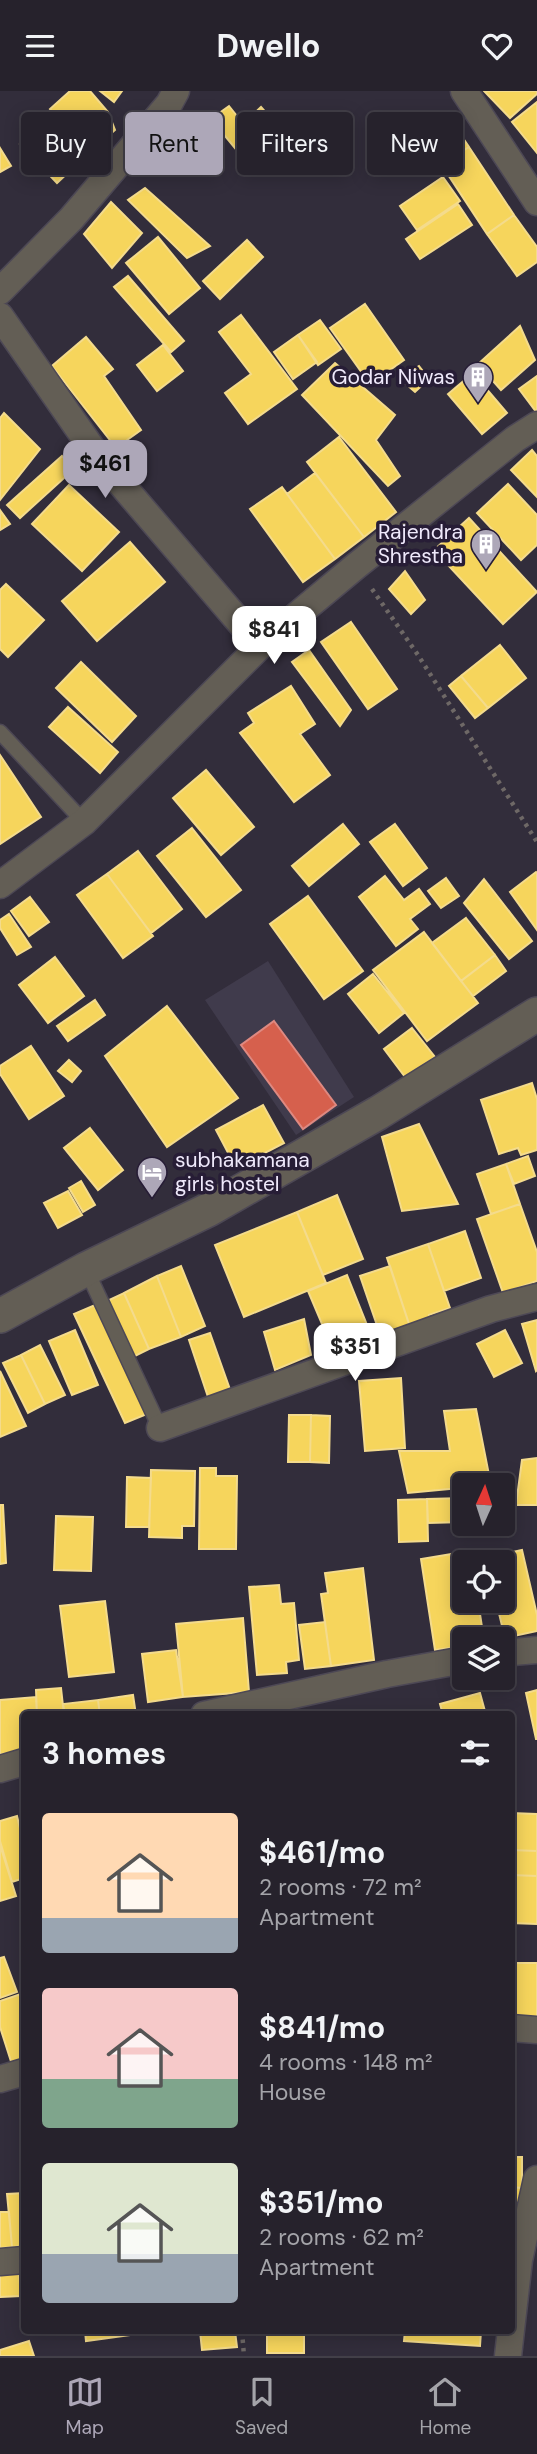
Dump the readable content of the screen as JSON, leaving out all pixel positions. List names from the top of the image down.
{
  "places": {
    "building": ["Godar Niwas", "Rajendra Shrestha"],
    "hotel": ["subhakamana girls hostel"]
  },
  "north": "top",
  "page": {
    "header": "Dwello",
    "chip": [
      "Buy",
      "Rent",
      "Filters",
      "New"
    ],
    "price": ["$461", "$841", "$351"],
    "heading": "3 homes",
    "list": [
      {
        "name": "$461/mo",
        "note": "2 rooms · 72 m² · Apartment"
      },
      {
        "name": "$841/mo",
        "note": "4 rooms · 148 m² · House"
      },
      {
        "name": "$351/mo",
        "note": "2 rooms · 62 m² · Apartment"
      }
    ],
    "tabs": ["Map", "Saved", "Home"]
  }
}
